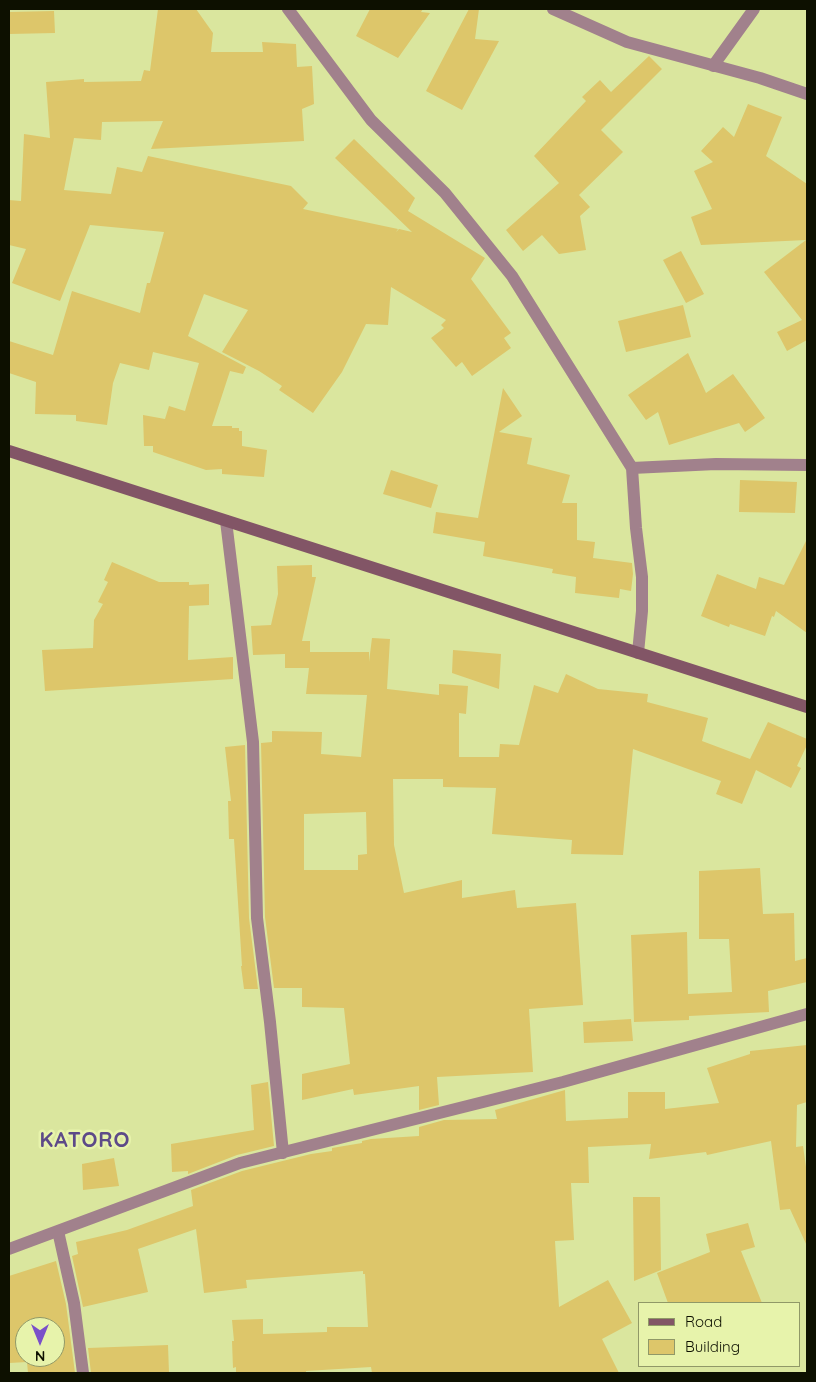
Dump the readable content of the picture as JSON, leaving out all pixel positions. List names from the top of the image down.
{
  "districts": ["KATORO"],
  "legend": ["Road", "Building"],
  "north": "bottom"
}
